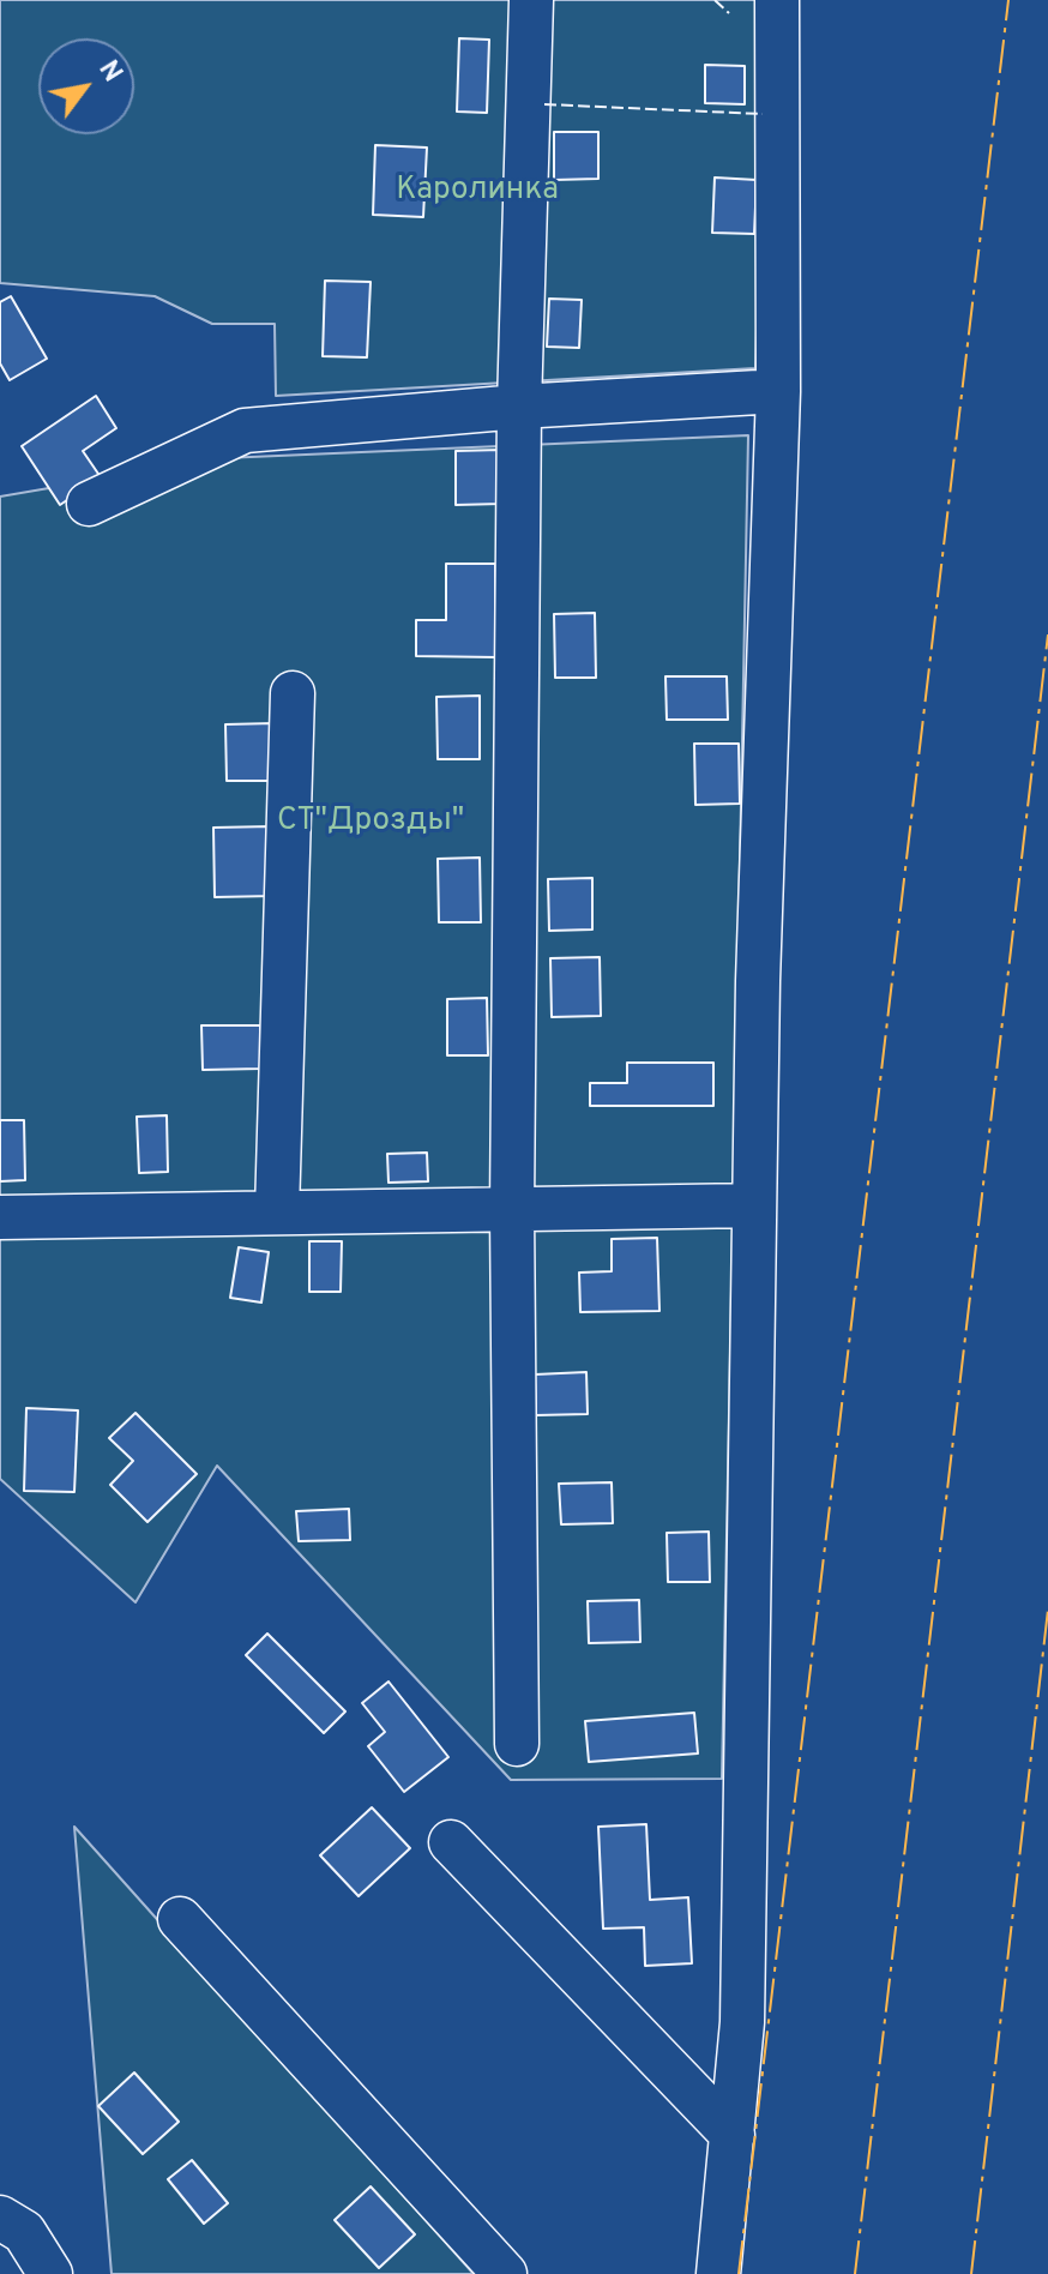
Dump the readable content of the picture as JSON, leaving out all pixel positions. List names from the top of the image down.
{
  "parks": ["Каролинка", "СТ\"Дрозды\""],
  "north": "top right"
}
